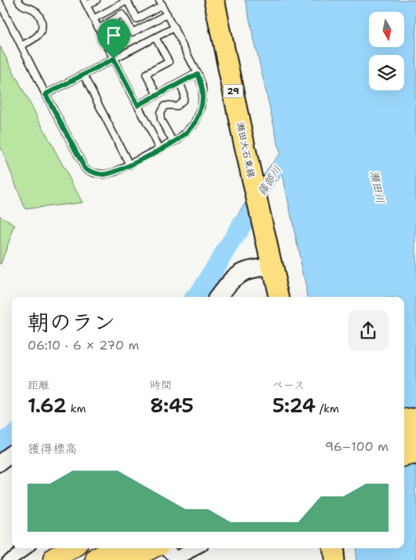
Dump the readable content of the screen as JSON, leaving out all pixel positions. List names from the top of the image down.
{
  "streets": {
    "main road": ["29", "瀬田大石東線"]
  },
  "water": ["篠部川", "瀬田川"],
  "north": "bottom",
  "page": {
    "heading": ["朝のラン", "06:10 · 6 × 270 m"],
    "stats": [
      ["距離", "1.62 km"],
      ["時間", "8:45"],
      ["ペース", "5:24 /km"]
    ],
    "chart": ["獲得標高", "96–100 m"]
  }
}
